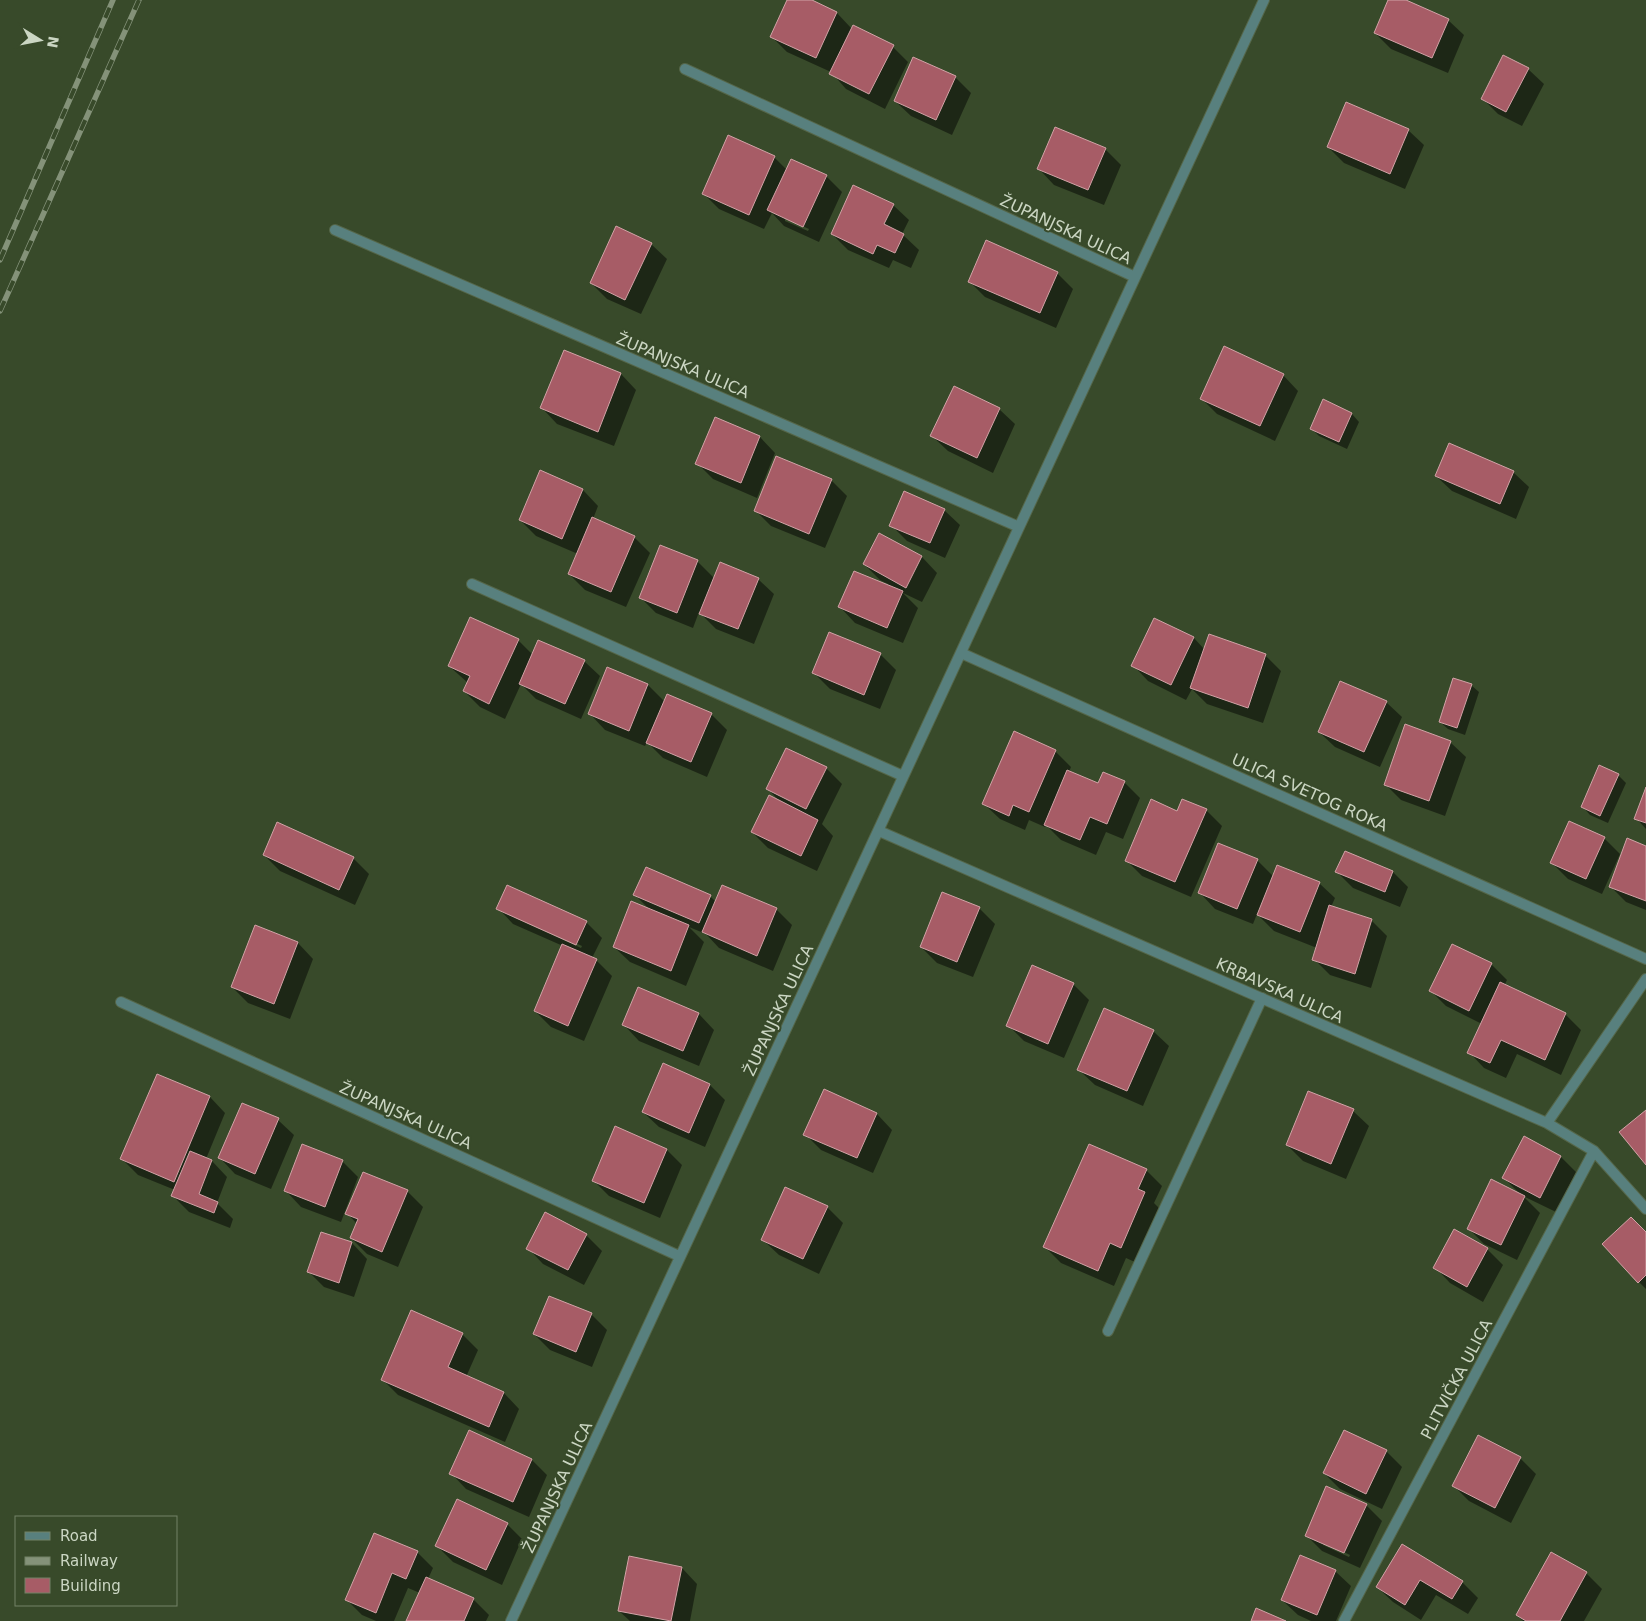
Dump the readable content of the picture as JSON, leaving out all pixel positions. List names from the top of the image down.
{
  "streets": {
    "street": [
      "ŽUPANJSKA ULICA",
      "ULICA SVETOG ROKA",
      "KRBAVSKA ULICA",
      "PLITVIČKA ULICA"
    ]
  },
  "crossings": [
    ["ŽUPANJSKA ULICA", "ULICA SVETOG ROKA"],
    ["ŽUPANJSKA ULICA", "KRBAVSKA ULICA"],
    ["KRBAVSKA ULICA", "PLITVIČKA ULICA"]
  ],
  "legend": ["Road", "Railway", "Building"],
  "north": "right"
}
